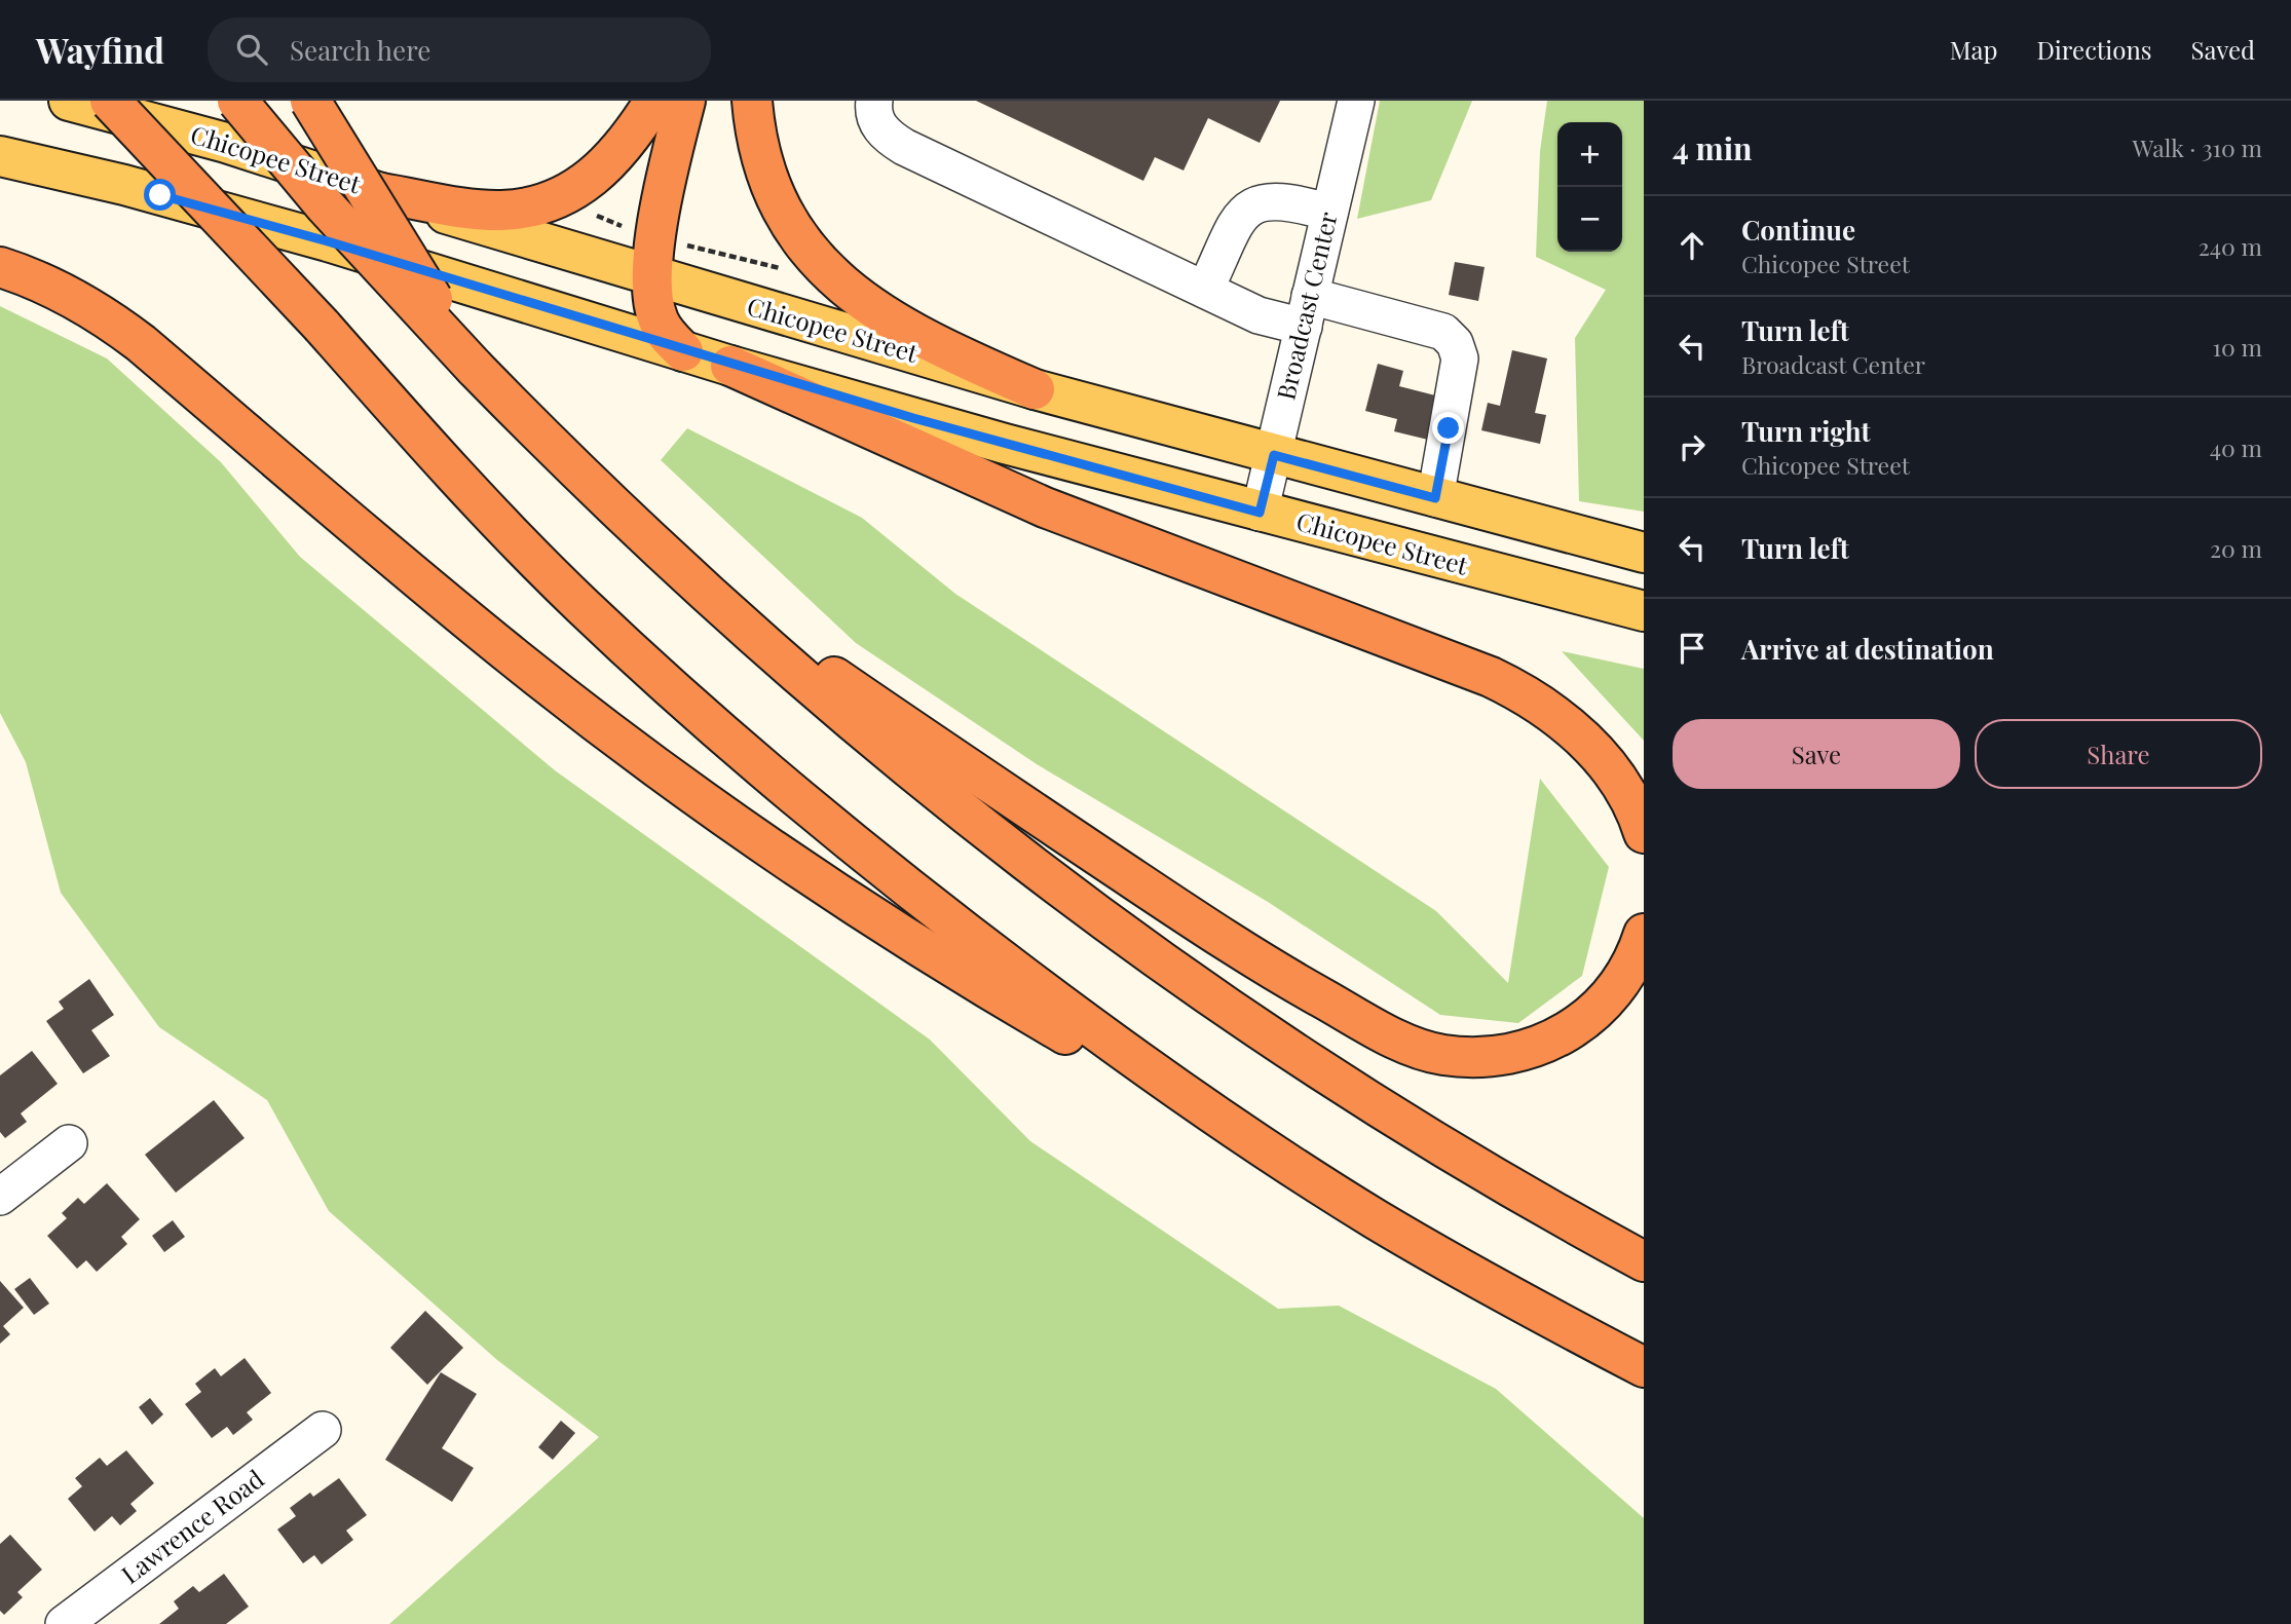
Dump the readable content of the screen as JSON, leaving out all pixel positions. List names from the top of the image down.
{
  "streets": {
    "main road": ["Chicopee Street"],
    "street": ["Broadcast Center", "Lawrence Road"]
  },
  "crossings": [
    ["Chicopee Street", "Broadcast Center"]
  ],
  "page": {
    "header": "Wayfind",
    "search": "Search here",
    "nav": ["Map", "Directions", "Saved"],
    "heading": ["4 min", "Walk · 310 m"],
    "map_buttons": ["+", "−"],
    "list": [
      ["Continue", "Chicopee Street", "240 m"],
      ["Turn left", "Broadcast Center", "10 m"],
      ["Turn right", "Chicopee Street", "40 m"],
      ["Turn left", "20 m"],
      "Arrive at destination"
    ],
    "buttons": ["Save", "Share"]
  }
}
